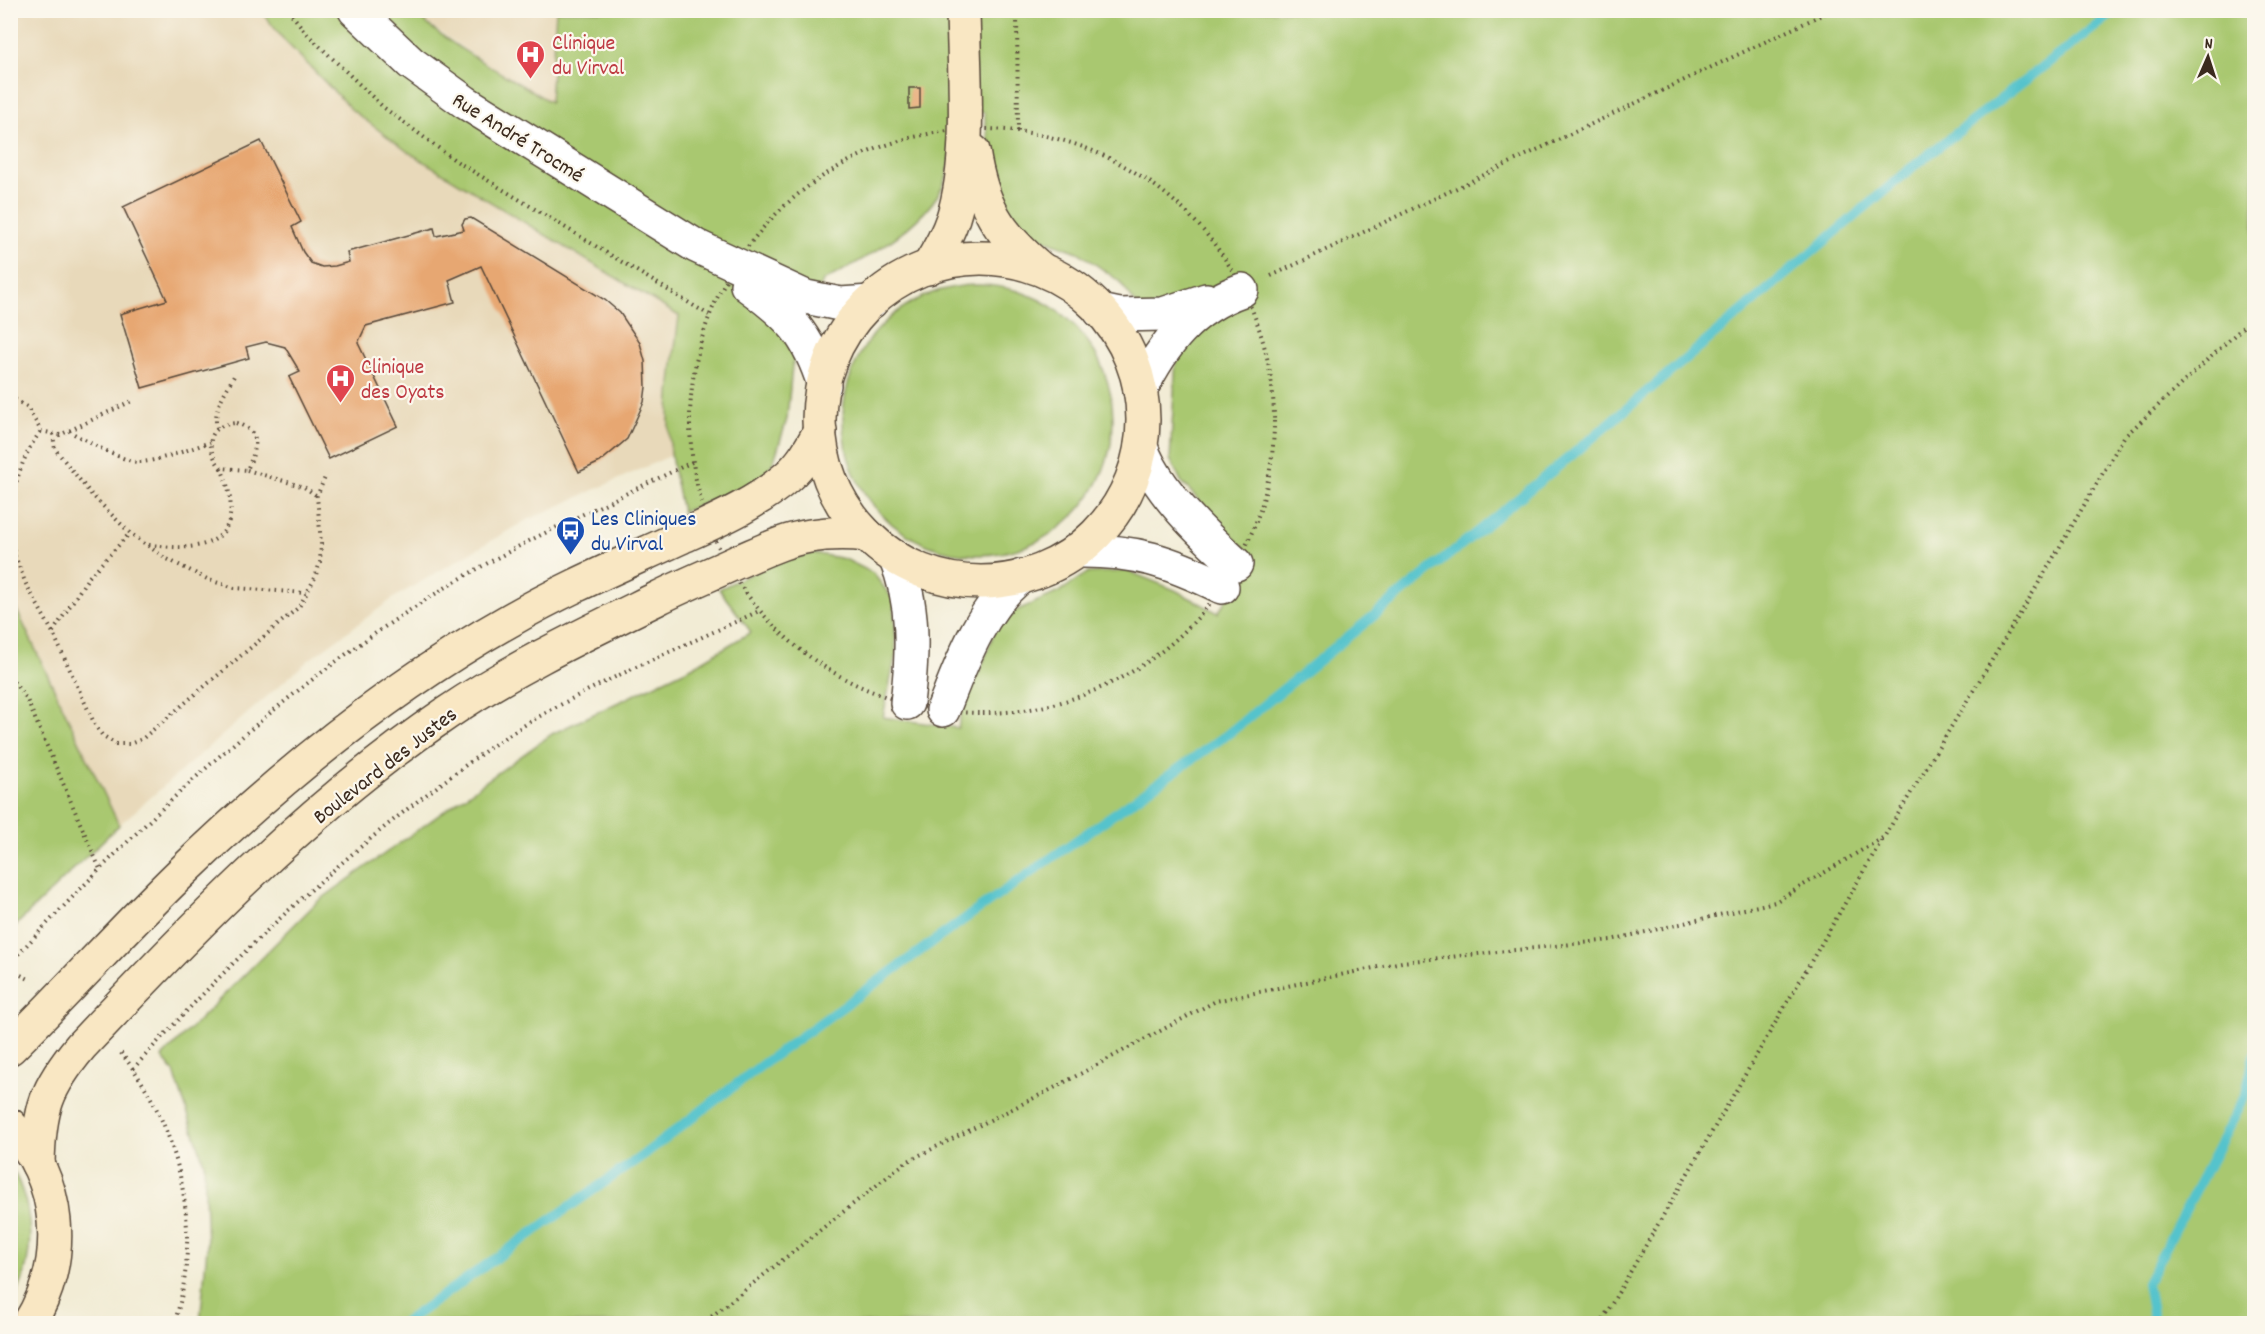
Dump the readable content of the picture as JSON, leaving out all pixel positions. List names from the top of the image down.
{
  "streets": {
    "street": ["Rue André Trocmé", "Boulevard des Justes"]
  },
  "places": {
    "hospital": ["Clinique du Virval", "Clinique des Oyats"],
    "bus stop": ["Les Cliniques du Virval"]
  },
  "north": "top"
}
